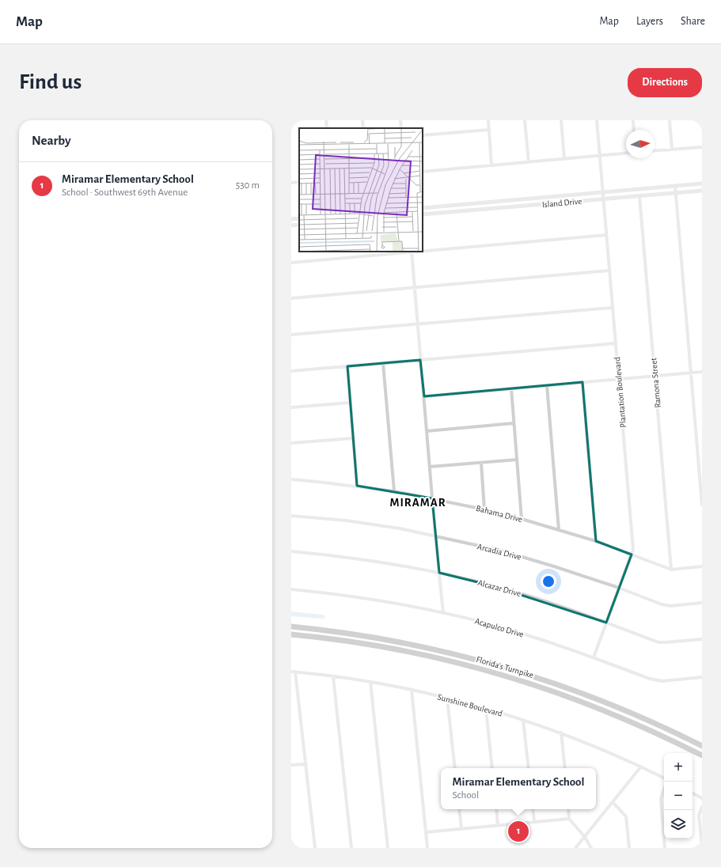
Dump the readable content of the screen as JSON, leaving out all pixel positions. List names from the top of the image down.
{
  "streets": {
    "highway": ["Florida's Turnpike"],
    "street": [
      "Island Drive",
      "Ramona Street",
      "Plantation Boulevard",
      "Bahama Drive",
      "Arcadia Drive",
      "Alcazar Drive",
      "Acapulco Drive",
      "Sunshine Boulevard"
    ]
  },
  "crossings": [
    ["Island Drive", "Ramona Street"],
    ["Island Drive", "Plantation Boulevard"],
    ["Ramona Street", "Bahama Drive"],
    ["Plantation Boulevard", "Bahama Drive"],
    ["Plantation Boulevard", "Arcadia Drive"],
    ["Plantation Boulevard", "Alcazar Drive"],
    ["Plantation Boulevard", "Acapulco Drive"]
  ],
  "districts": ["MIRAMAR"],
  "north": "right",
  "page": {
    "header": "Map",
    "nav": ["Map", "Layers", "Share"],
    "buttons": "Directions",
    "title": "Find us",
    "heading": "Nearby",
    "list": [
      {
        "mark": "1",
        "name": "Miramar Elementary School",
        "note": "School · Southwest 69th Avenue",
        "value": "530 m"
      }
    ],
    "map_buttons": ["+", "−"],
    "popup": ["Miramar Elementary School", "School"],
    "pins": "1"
  }
}
